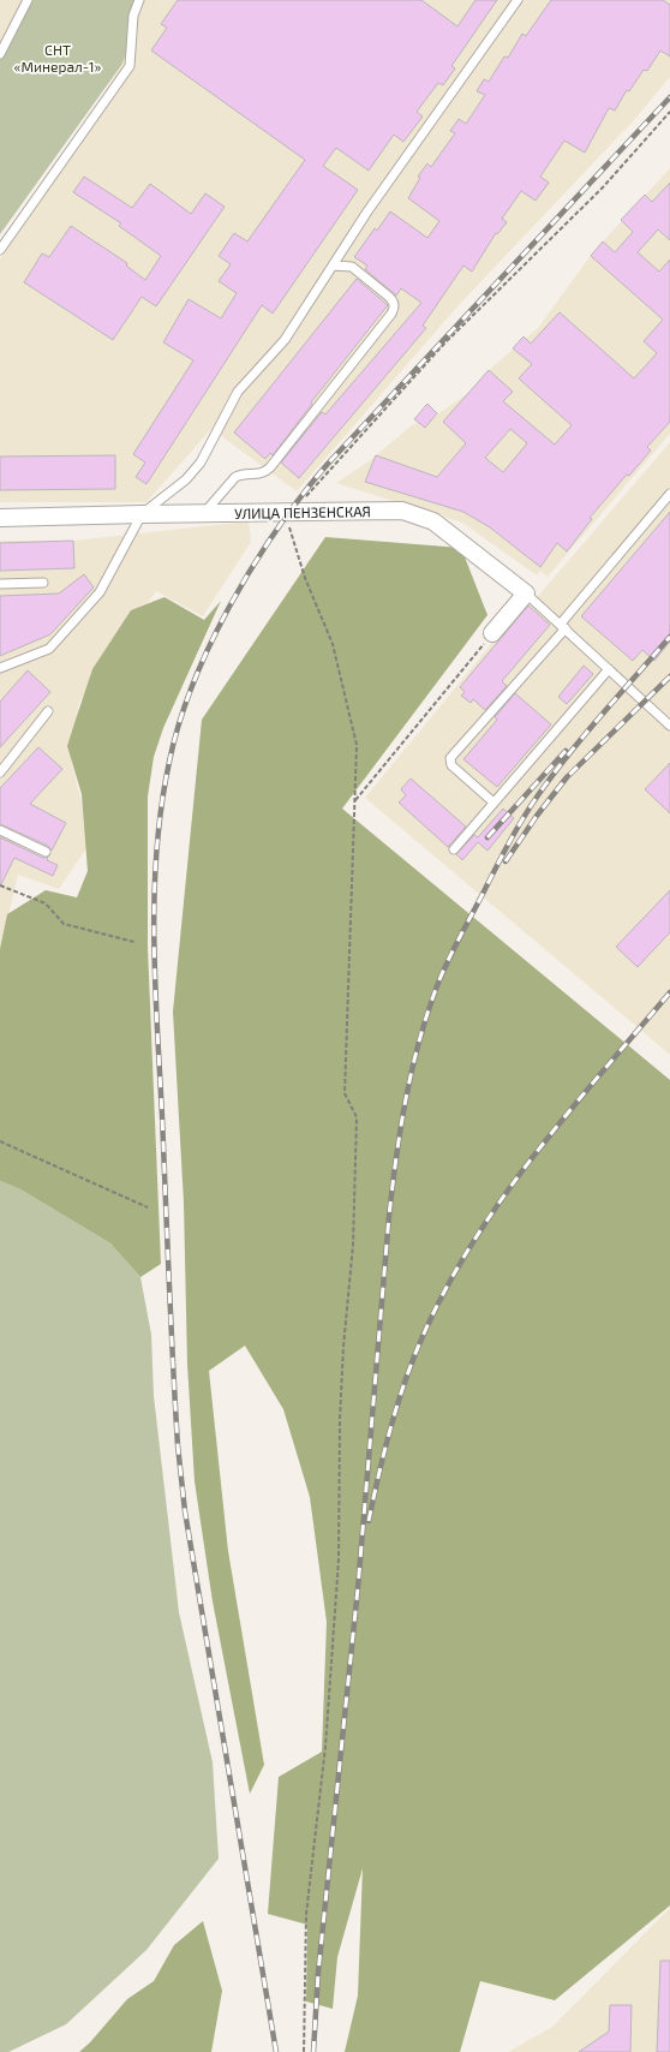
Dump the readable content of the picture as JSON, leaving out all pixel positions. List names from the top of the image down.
{
  "streets": {
    "street": ["УЛИЦА ПЕНЗЕНСКАЯ"]
  },
  "parks": ["СНТ «Минерал-1»"]
}
